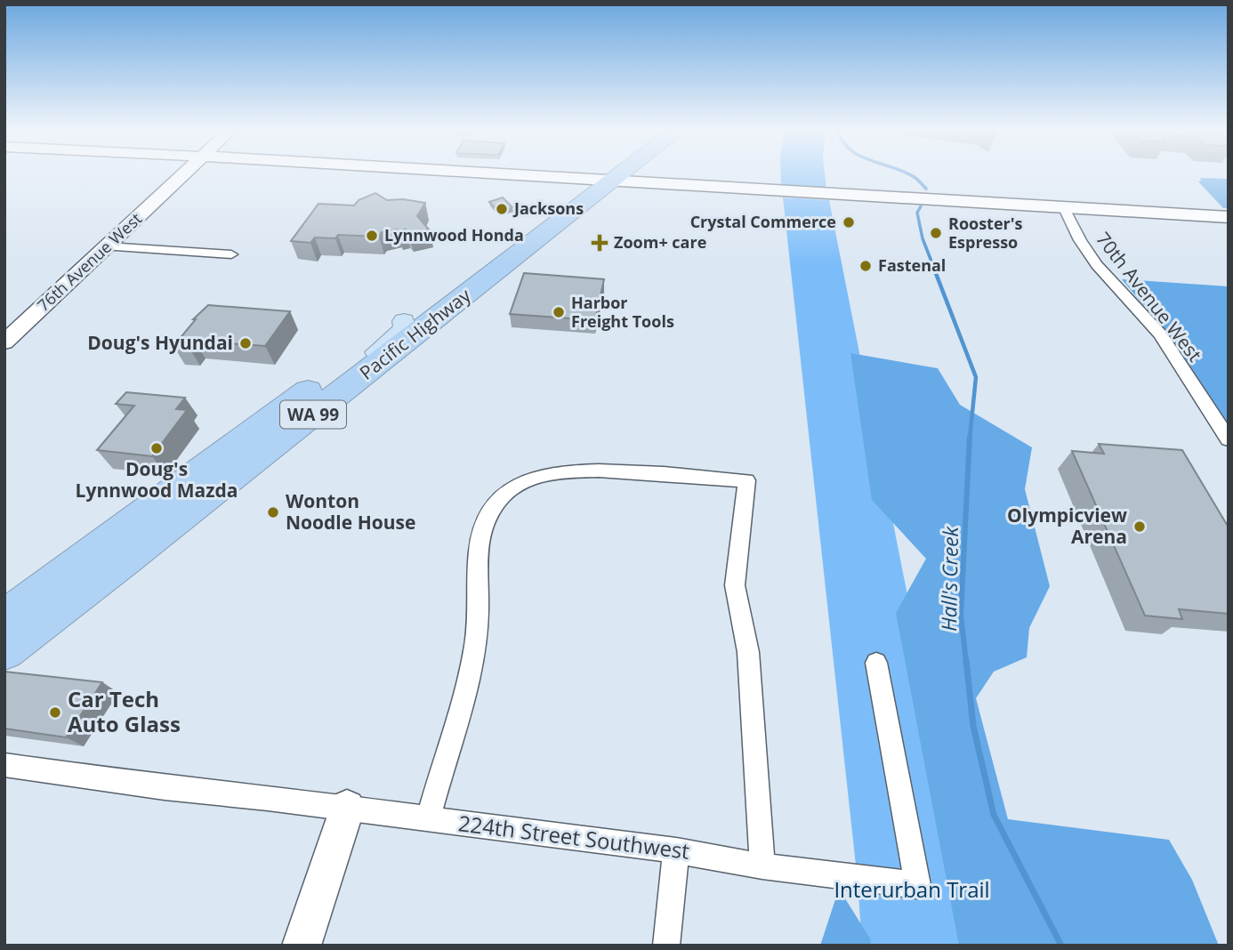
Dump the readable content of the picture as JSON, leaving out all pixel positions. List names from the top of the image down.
{
  "streets": {
    "highway": ["Pacific Highway", "WA 99"],
    "main road": ["76th Avenue West"],
    "street": ["70th Avenue West", "224th Street Southwest"]
  },
  "water": ["Hall's Creek"],
  "parks": ["Interurban Trail"],
  "places": {
    "other": [
      "Jacksons",
      "Crystal Commerce",
      "Rooster's Espresso",
      "Lynnwood Honda",
      "Fastenal",
      "Harbor Freight Tools",
      "Doug's Hyundai",
      "Doug's Lynnwood Mazda",
      "Wonton Noodle House",
      "Olympicview Arena",
      "Car Tech Auto Glass"
    ],
    "health": ["Zoom+ care"]
  }
}
